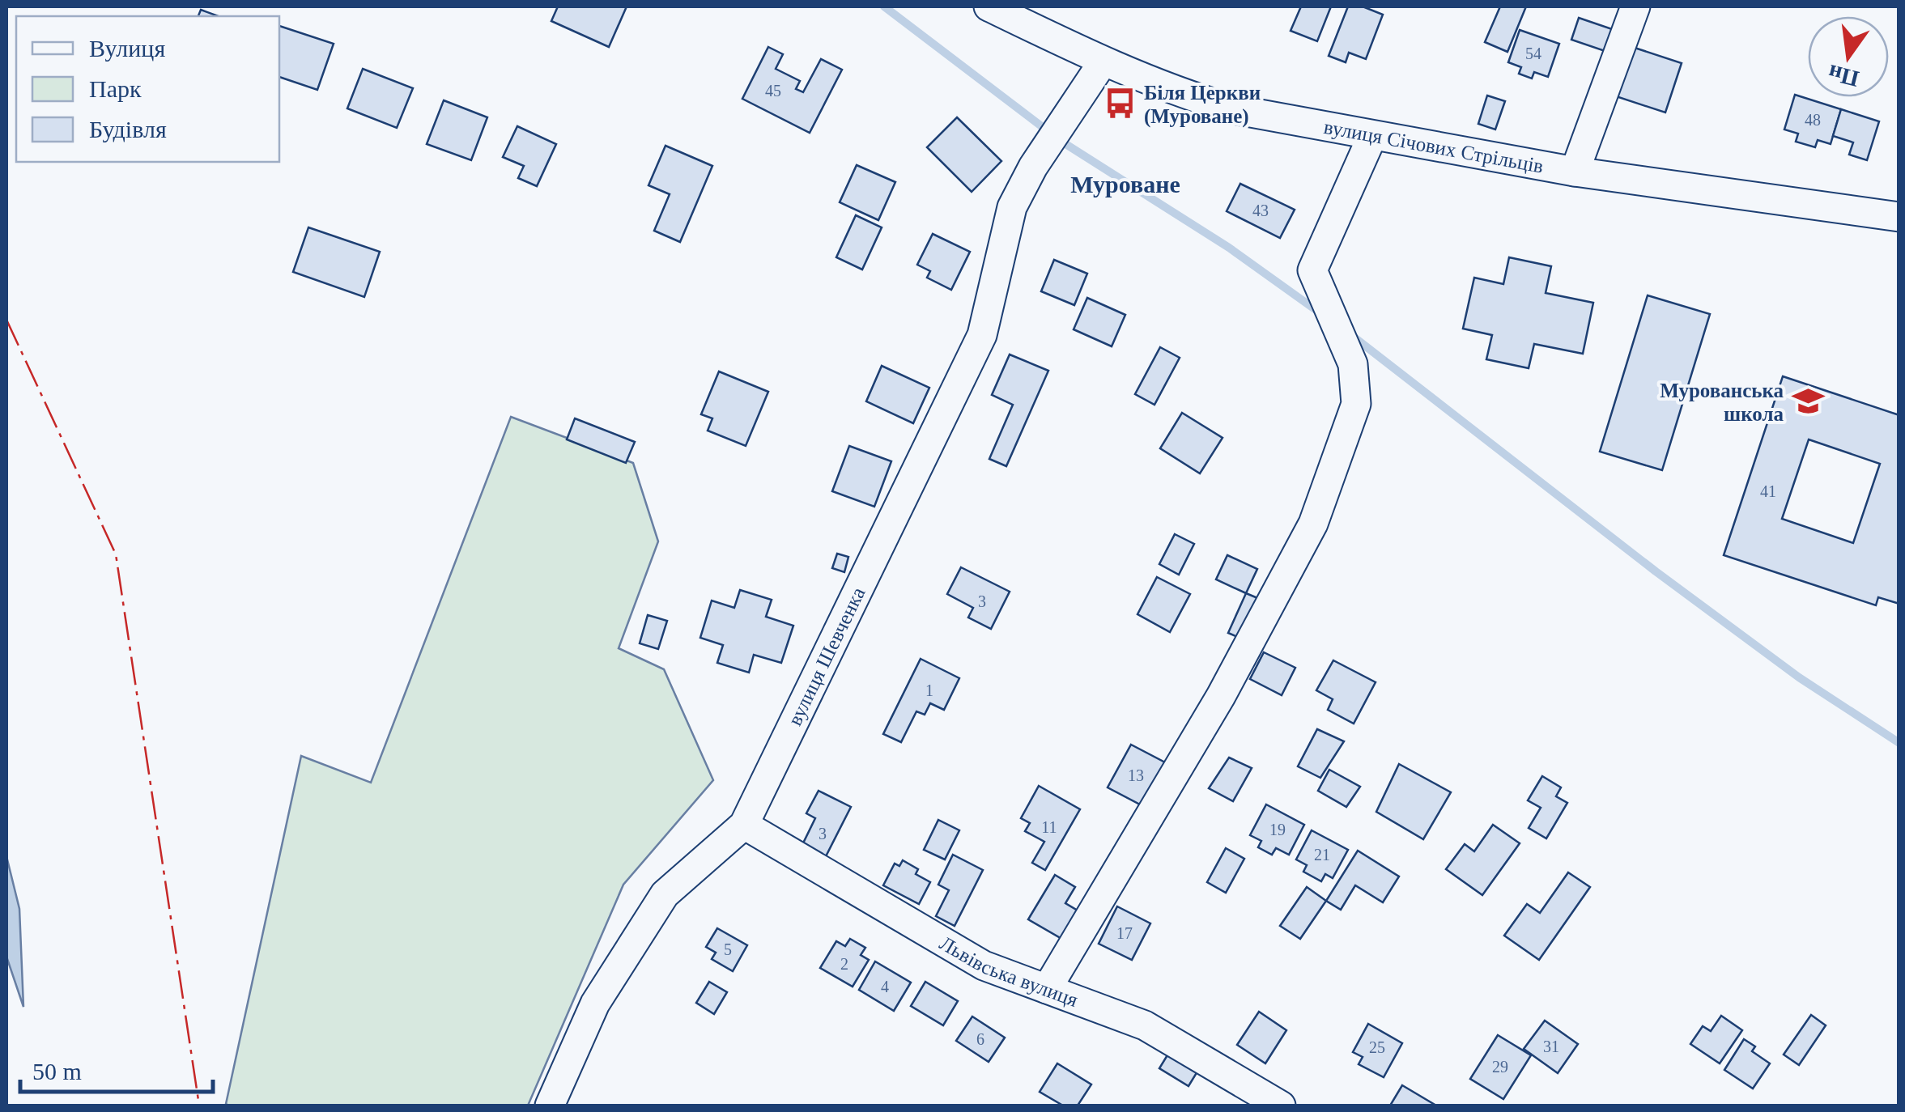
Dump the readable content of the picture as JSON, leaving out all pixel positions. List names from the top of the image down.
{
  "streets": {
    "street": ["вулиця Січових Стрільців", "вулиця Шевченка", "Львівська вулиця"]
  },
  "crossings": [
    ["вулиця Січових Стрільців", "вулиця Шевченка"],
    ["вулиця Шевченка", "Львівська вулиця"]
  ],
  "districts": ["Муроване"],
  "places": {
    "bus stop": ["Біля Церкви (Муроване)"],
    "school or university": ["Мурованська школа"]
  },
  "house_numbers": [
    "54",
    "45",
    "48",
    "43",
    "41",
    "3",
    "1",
    "13",
    "11",
    "19",
    "3",
    "21",
    "17",
    "5",
    "2",
    "4",
    "6",
    "31",
    "25",
    "29"
  ],
  "legend": ["Вулиця", "Парк", "Будівля"],
  "scale_bar": "50 m",
  "north": "bottom"
}
